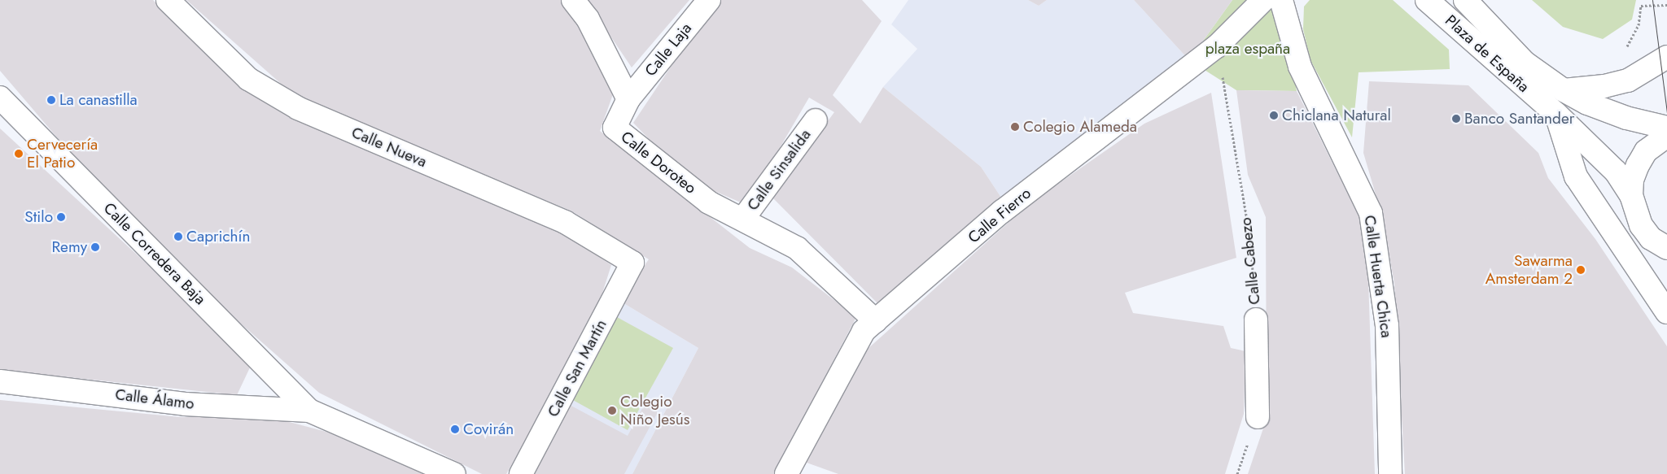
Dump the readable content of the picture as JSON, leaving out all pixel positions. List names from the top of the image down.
{
  "streets": {
    "street": [
      "Calle Laja",
      "Plaza de España",
      "Calle Nueva",
      "Calle Doroteo",
      "Calle Sinsalida",
      "Calle Fierro",
      "Calle Corredera Baja",
      "Calle Cabezo",
      "Calle Huerta Chica",
      "Calle San Martín",
      "Calle Álamo"
    ]
  },
  "crossings": [
    ["Calle Laja", "Calle Doroteo"],
    ["Calle Nueva", "Calle San Martín"],
    ["Calle Doroteo", "Calle Sinsalida"],
    ["Calle Fierro", "Calle Cabezo"],
    ["Calle Corredera Baja", "Calle Álamo"]
  ],
  "parks": ["plaza españa"],
  "places": [
    "La canastilla",
    "Chiclana Natural",
    "Banco Santander",
    "Colegio Alameda",
    "Cervecería El Patio",
    "Stilo",
    "Caprichín",
    "Remy",
    "Sawarma Amsterdam 2",
    "Colegio Niño Jesús",
    "Covirán"
  ]
}
